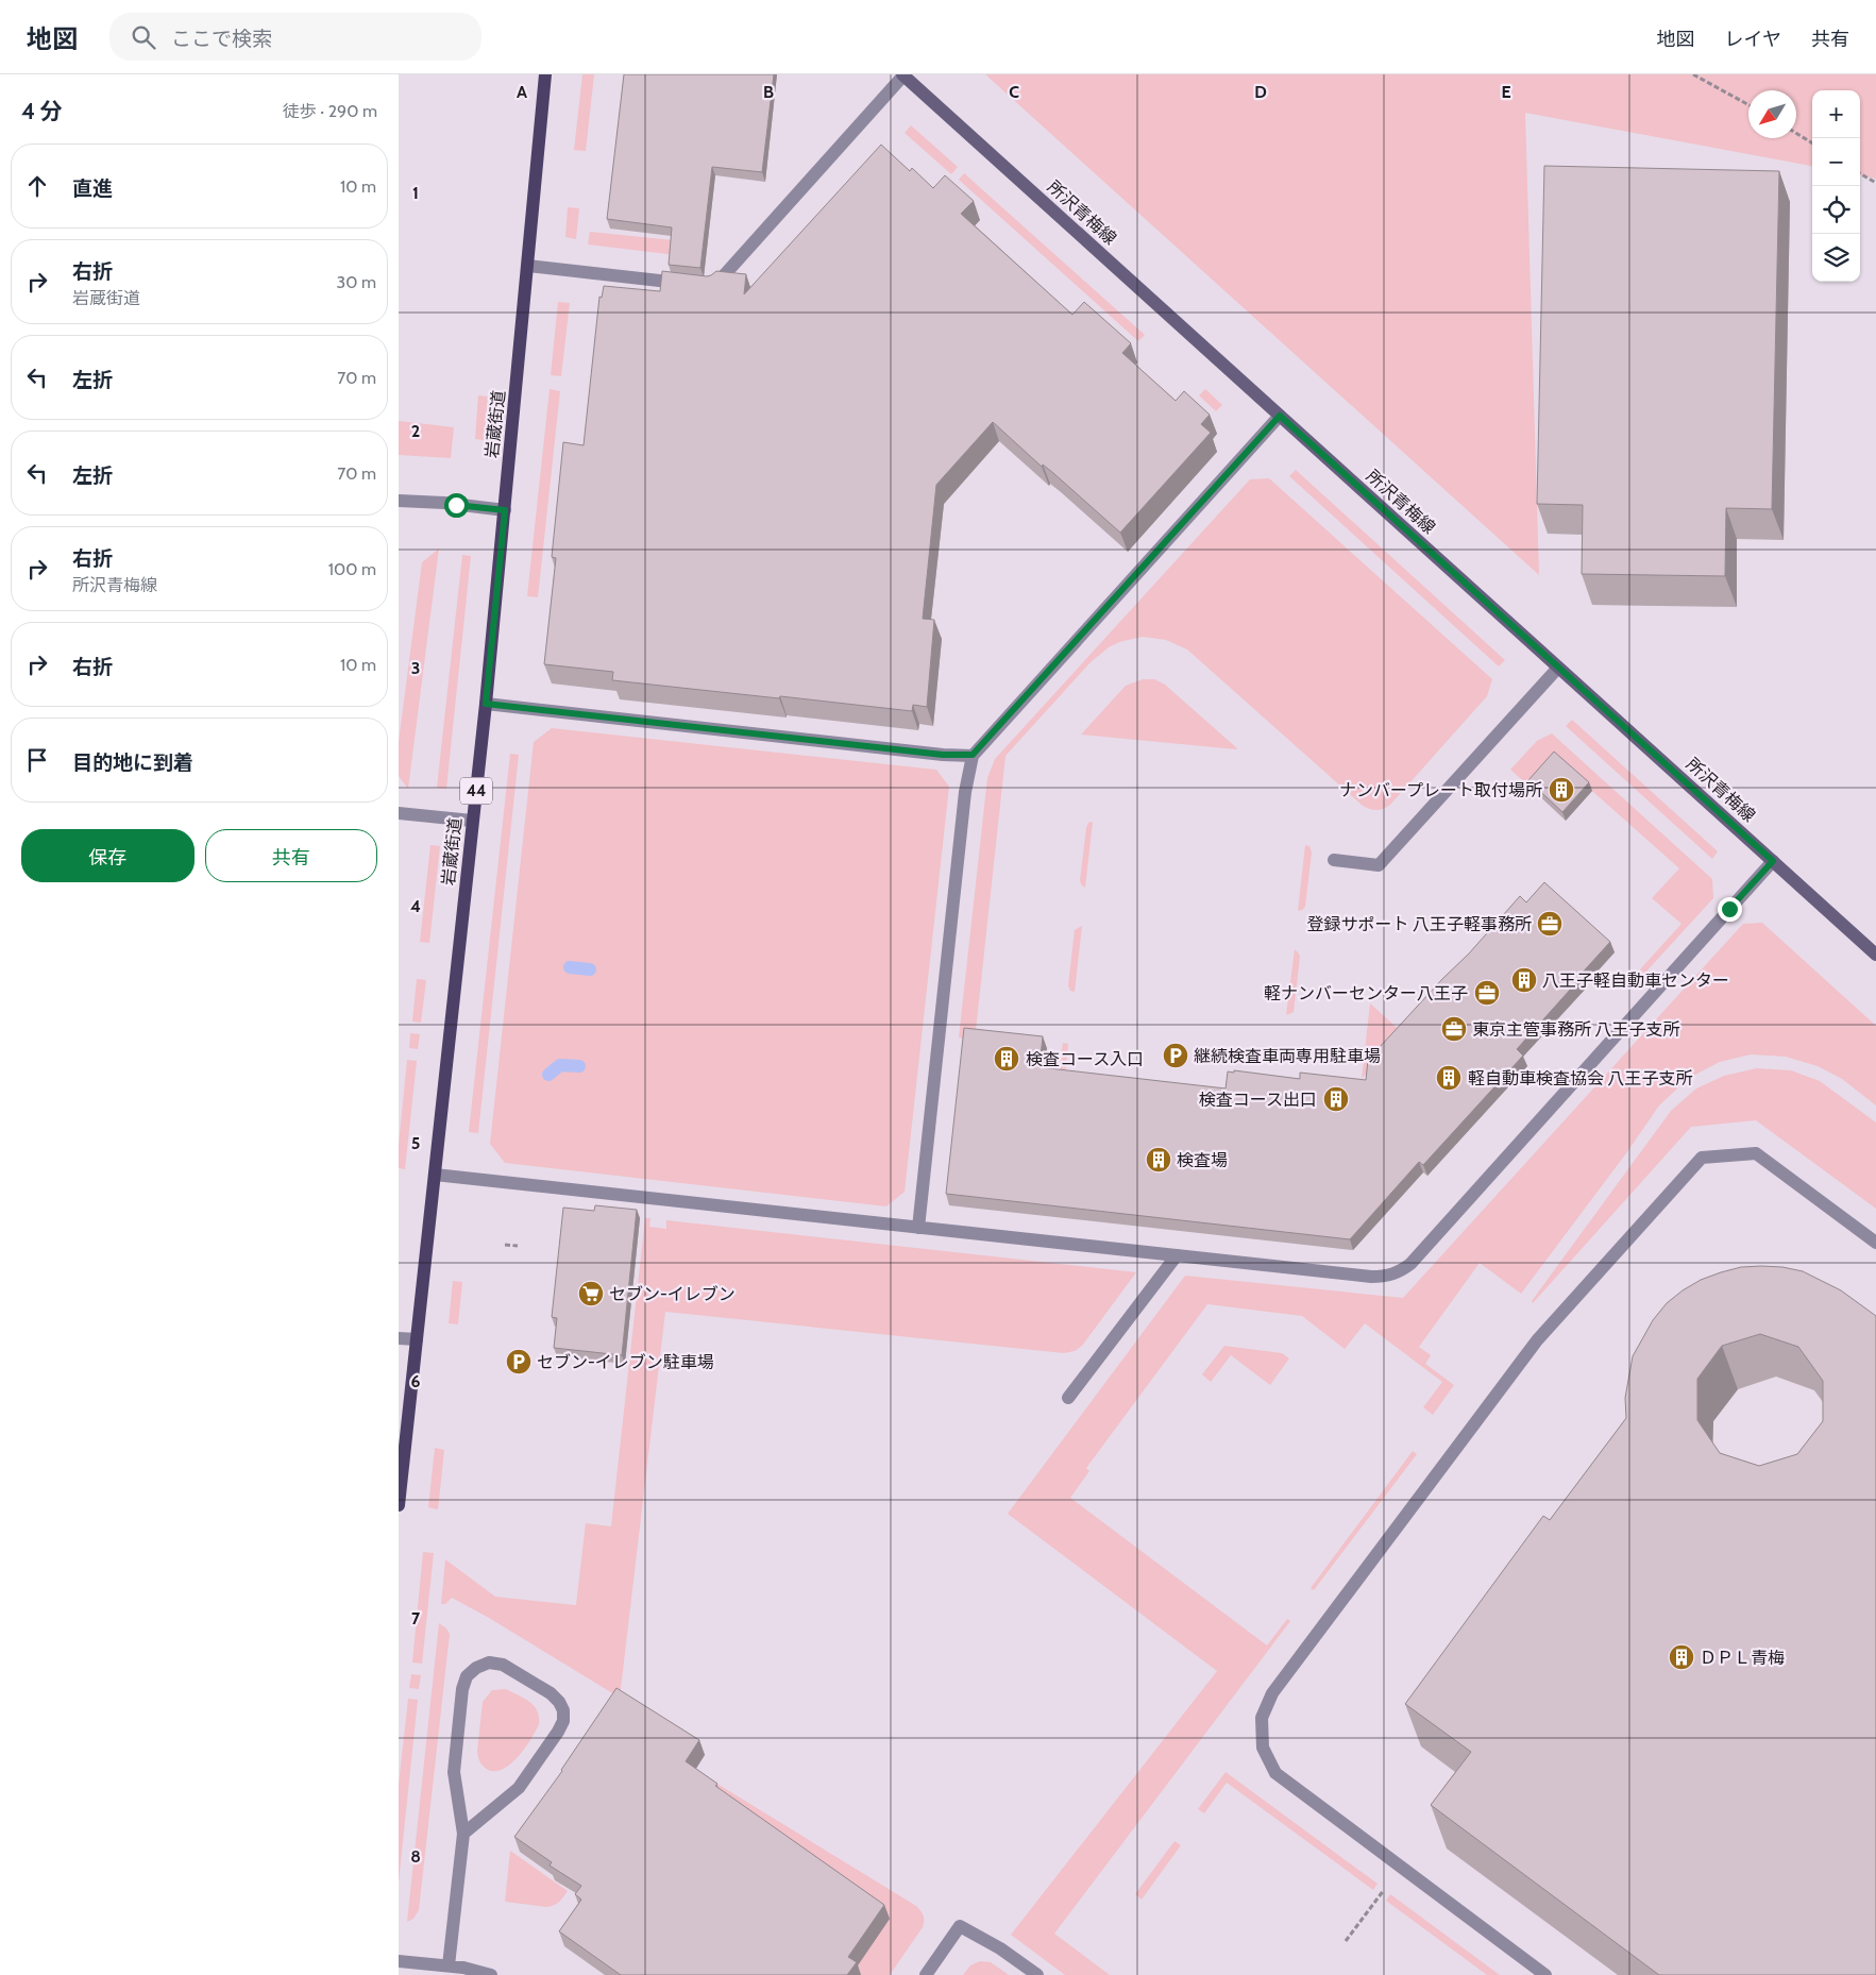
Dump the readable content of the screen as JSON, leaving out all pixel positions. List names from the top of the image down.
{
  "streets": {
    "main road": ["所沢青梅線", "岩蔵街道", "44"]
  },
  "places": {
    "building": [
      "ナンバープレート取付場所",
      "八王子軽自動車センター",
      "検査コース入口",
      "軽自動車検査協会 八王子支所",
      "検査コース出口",
      "検査場",
      "ＤＰＬ青梅"
    ],
    "office": ["登録サポート 八王子軽事務所", "軽ナンバーセンター八王子", "東京主管事務所 八王子支所"],
    "parking": ["継続検査車両専用駐車場", "セブン-イレブン駐車場"],
    "supermarket": ["セブン-イレブン"]
  },
  "north": "bottom left",
  "page": {
    "header": "地図",
    "search": "ここで検索",
    "nav": ["地図", "レイヤ", "共有"],
    "heading": ["4 分", "徒歩 · 290 m"],
    "map_buttons": ["+", "−"],
    "list": [
      ["直進", "10 m"],
      ["右折", "岩蔵街道", "30 m"],
      ["左折", "70 m"],
      ["左折", "70 m"],
      ["右折", "所沢青梅線", "100 m"],
      ["右折", "10 m"],
      "目的地に到着"
    ],
    "buttons": ["保存", "共有"]
  },
  "grid": {
    "columns": [
      "A",
      "B",
      "C",
      "D",
      "E"
    ],
    "rows": [
      "1",
      "2",
      "3",
      "4",
      "5",
      "6",
      "7",
      "8"
    ]
  }
}
